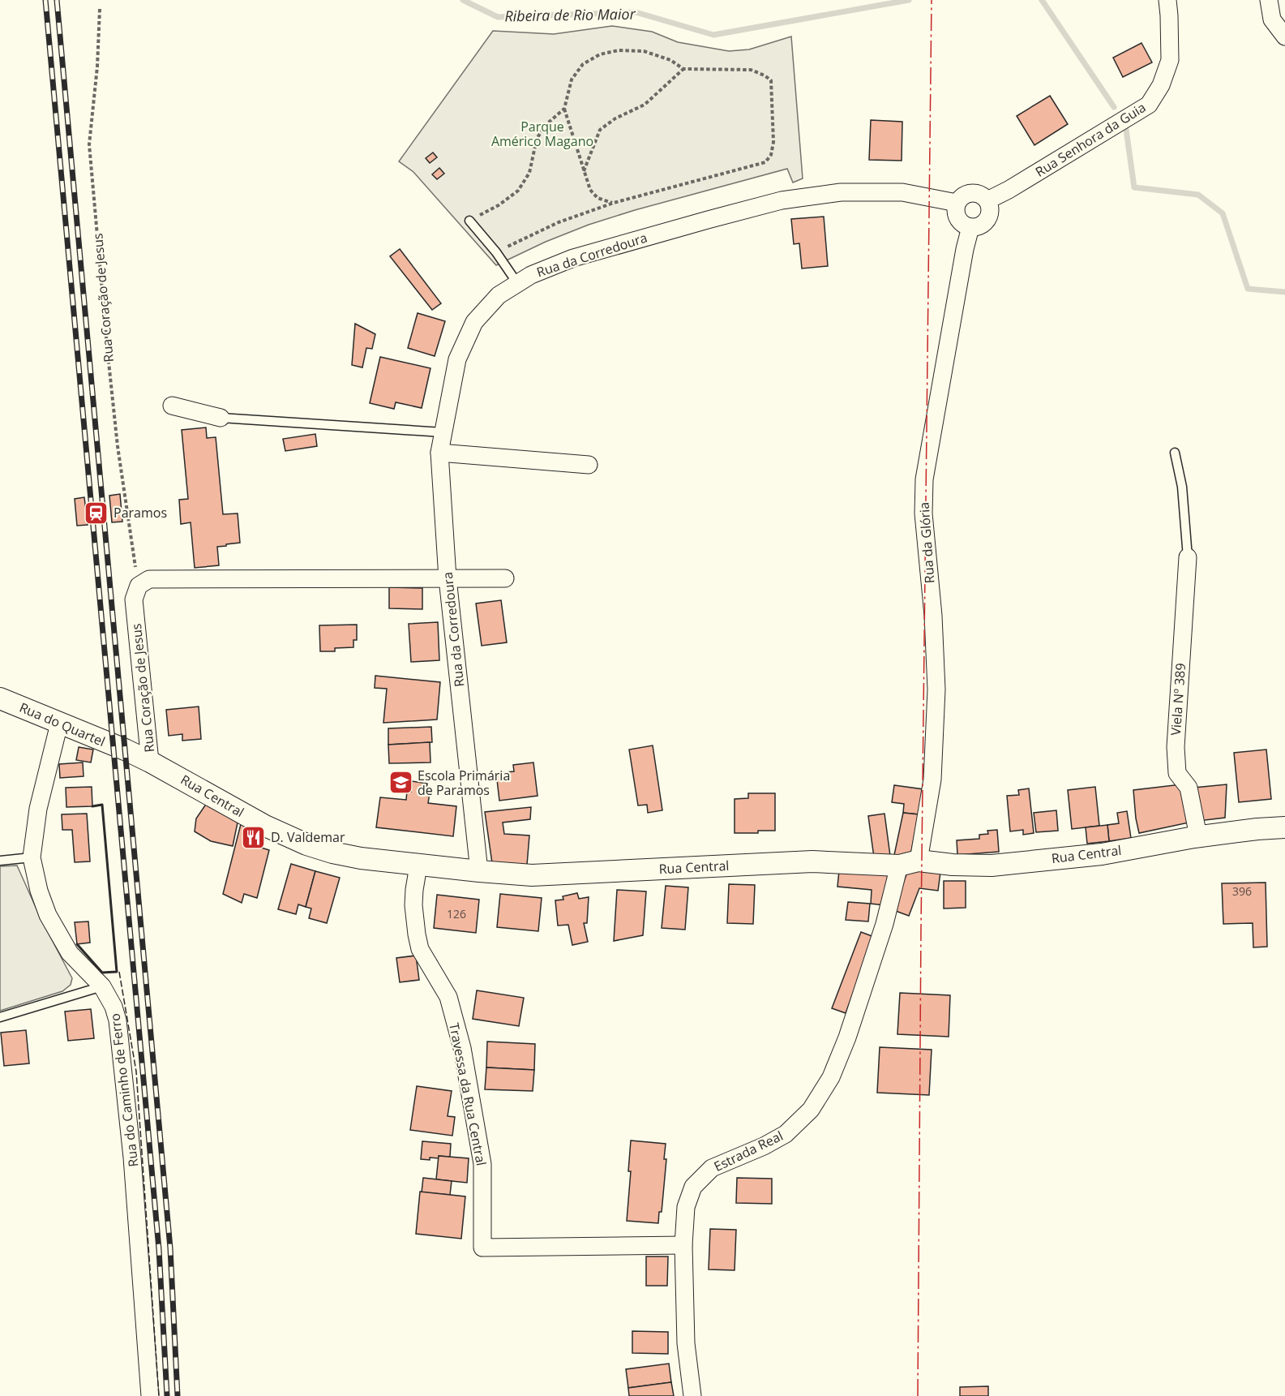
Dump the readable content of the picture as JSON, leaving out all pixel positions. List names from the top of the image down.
{
  "streets": {
    "street": [
      "Rua Senhora da Guia",
      "Rua da Corredoura",
      "Rua Coração de Jesus",
      "Rua da Glória",
      "Viela Nº 389",
      "Rua do Quartel",
      "Rua Central",
      "Rua do Caminho de Ferro",
      "Travessa da Rua Central",
      "Estrada Real"
    ]
  },
  "crossings": [
    ["Rua Senhora da Guia", "Rua da Corredoura"],
    ["Rua Senhora da Guia", "Rua da Glória"],
    ["Rua da Corredoura", "Rua da Glória"],
    ["Rua da Corredoura", "Rua Central"],
    ["Rua Coração de Jesus", "Rua Central"],
    ["Rua da Glória", "Rua Central"],
    ["Rua da Glória", "Estrada Real"],
    ["Viela Nº 389", "Rua Central"],
    ["Rua do Quartel", "Rua Central"],
    ["Rua do Quartel", "Rua do Caminho de Ferro"],
    ["Rua Central", "Travessa da Rua Central"],
    ["Rua Central", "Estrada Real"],
    ["Travessa da Rua Central", "Estrada Real"]
  ],
  "water": ["Ribeira de Rio Maior"],
  "parks": ["Parque Américo Magano"],
  "places": {
    "station": ["Paramos"],
    "school or university": ["Escola Primária de Paramos"],
    "restaurant": ["D. Valdemar"]
  },
  "house_numbers": ["396", "126"]
}
